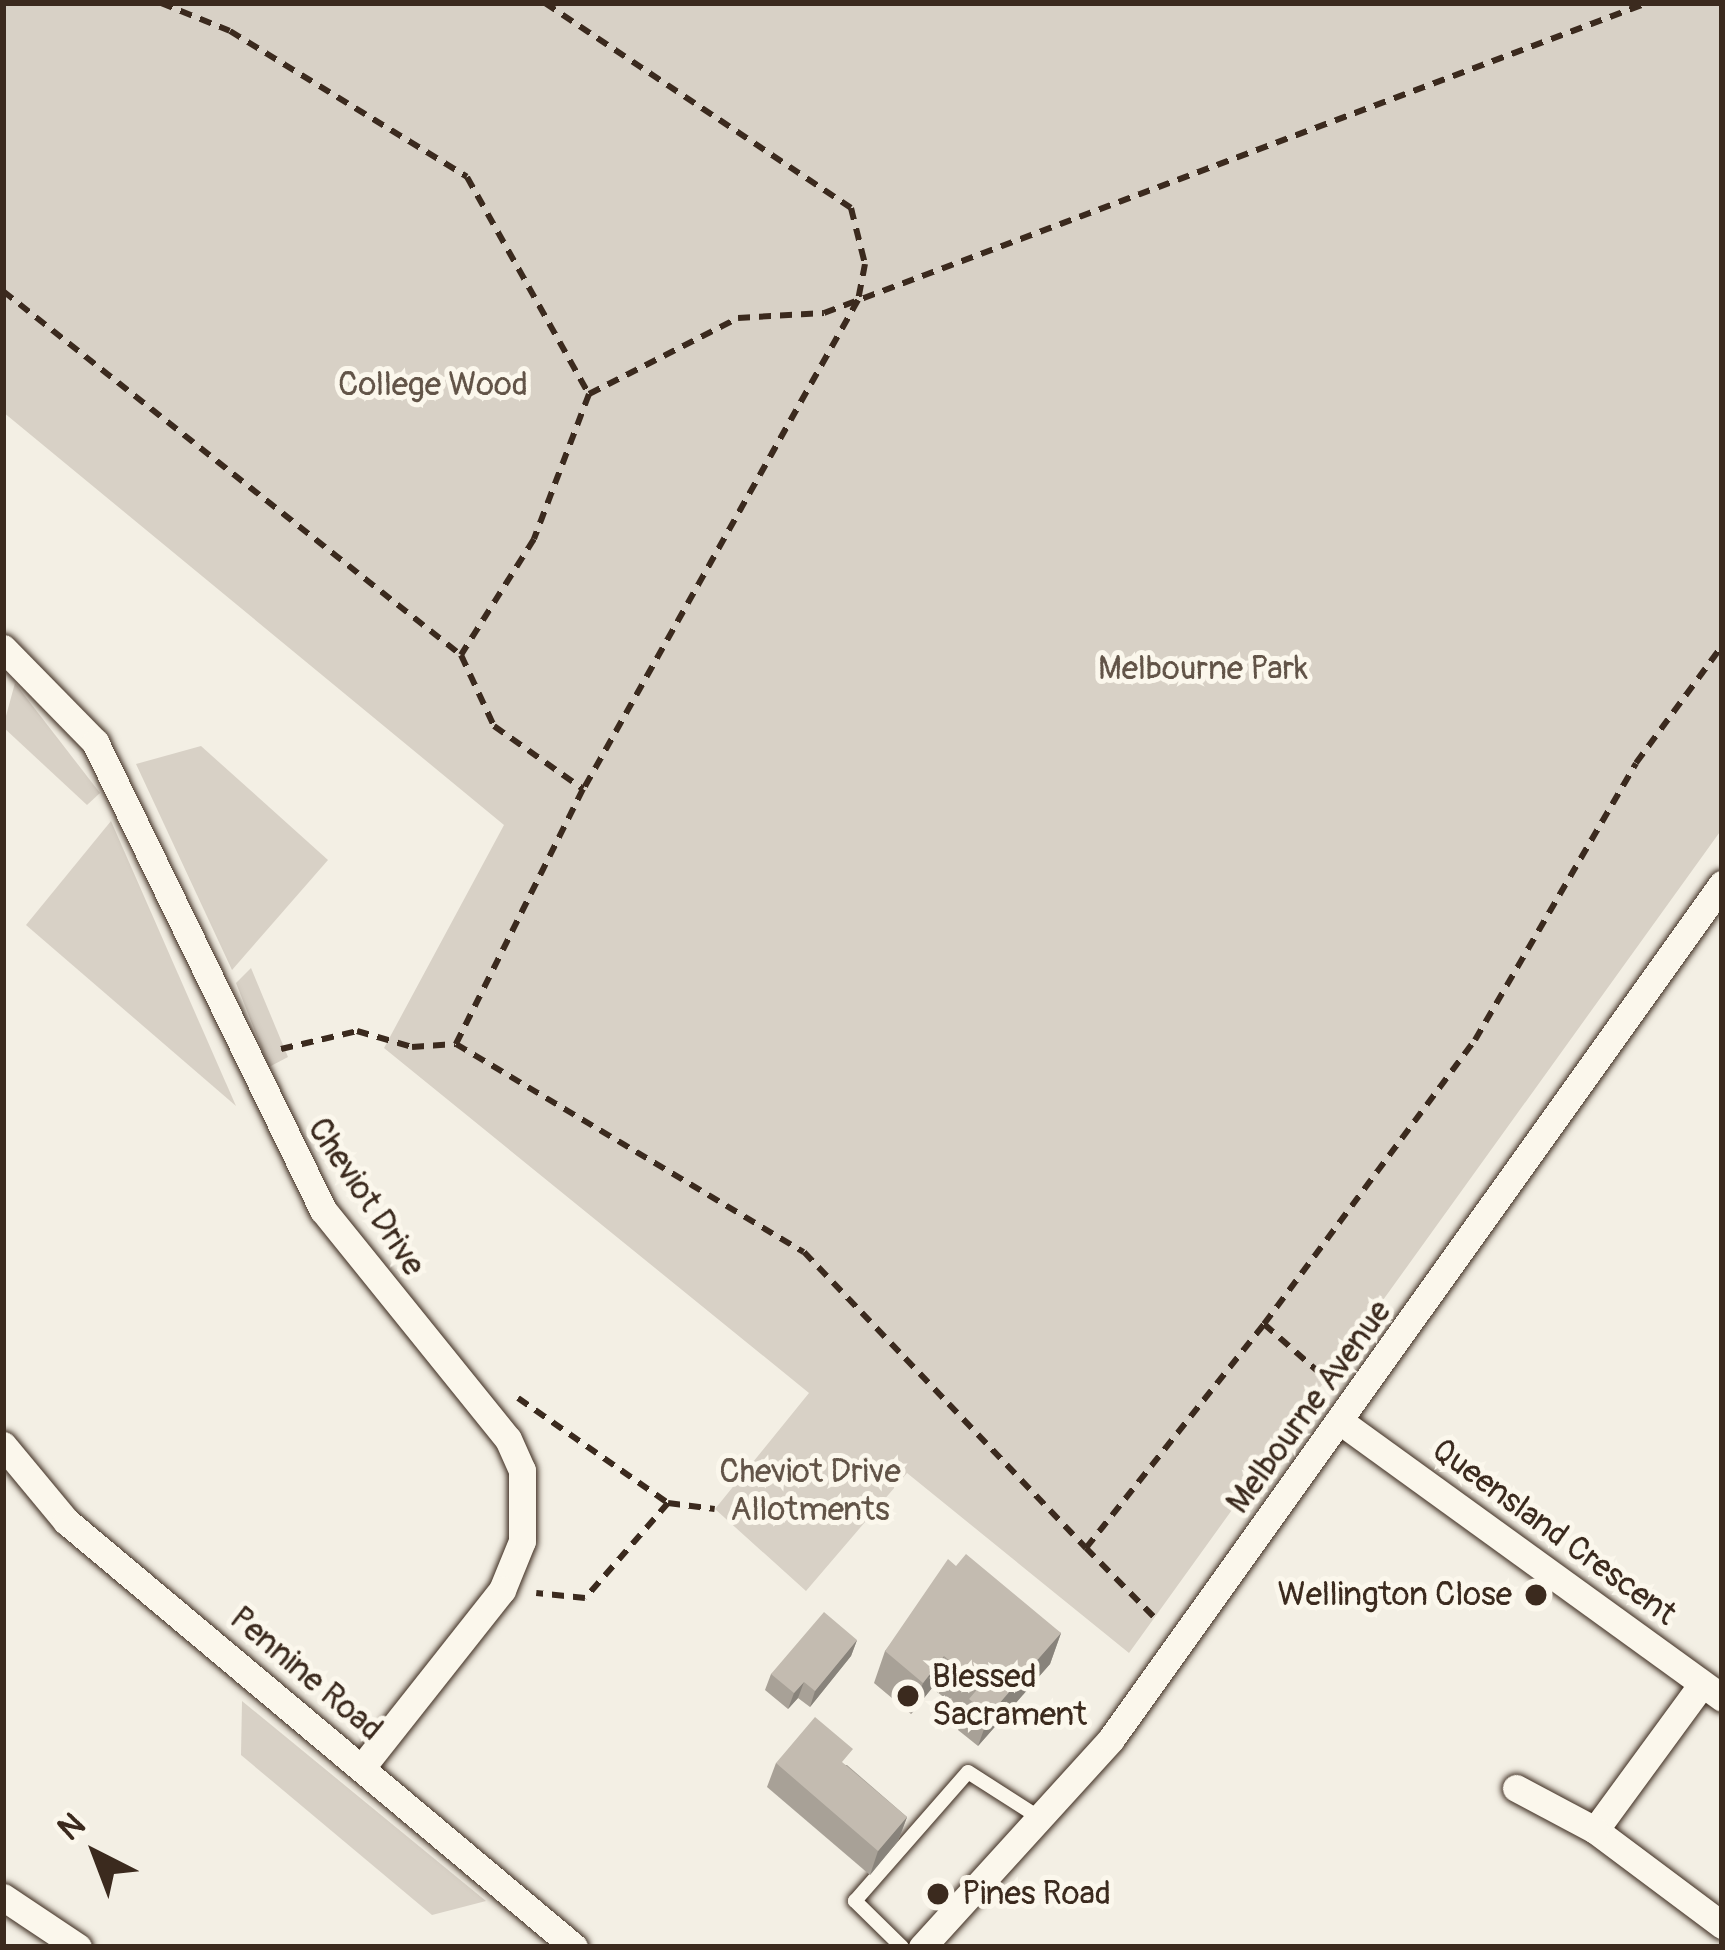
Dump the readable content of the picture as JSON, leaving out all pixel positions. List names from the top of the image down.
{
  "streets": {
    "street": [
      "Cheviot Drive",
      "Melbourne Avenue",
      "Queensland Crescent",
      "Pennine Road"
    ]
  },
  "crossings": [
    ["Cheviot Drive", "Pennine Road"],
    ["Melbourne Avenue", "Queensland Crescent"]
  ],
  "parks": ["College Wood", "Melbourne Park", "Cheviot Drive Allotments"],
  "places": ["Wellington Close", "Blessed Sacrament", "Pines Road"],
  "north": "top left"
}
